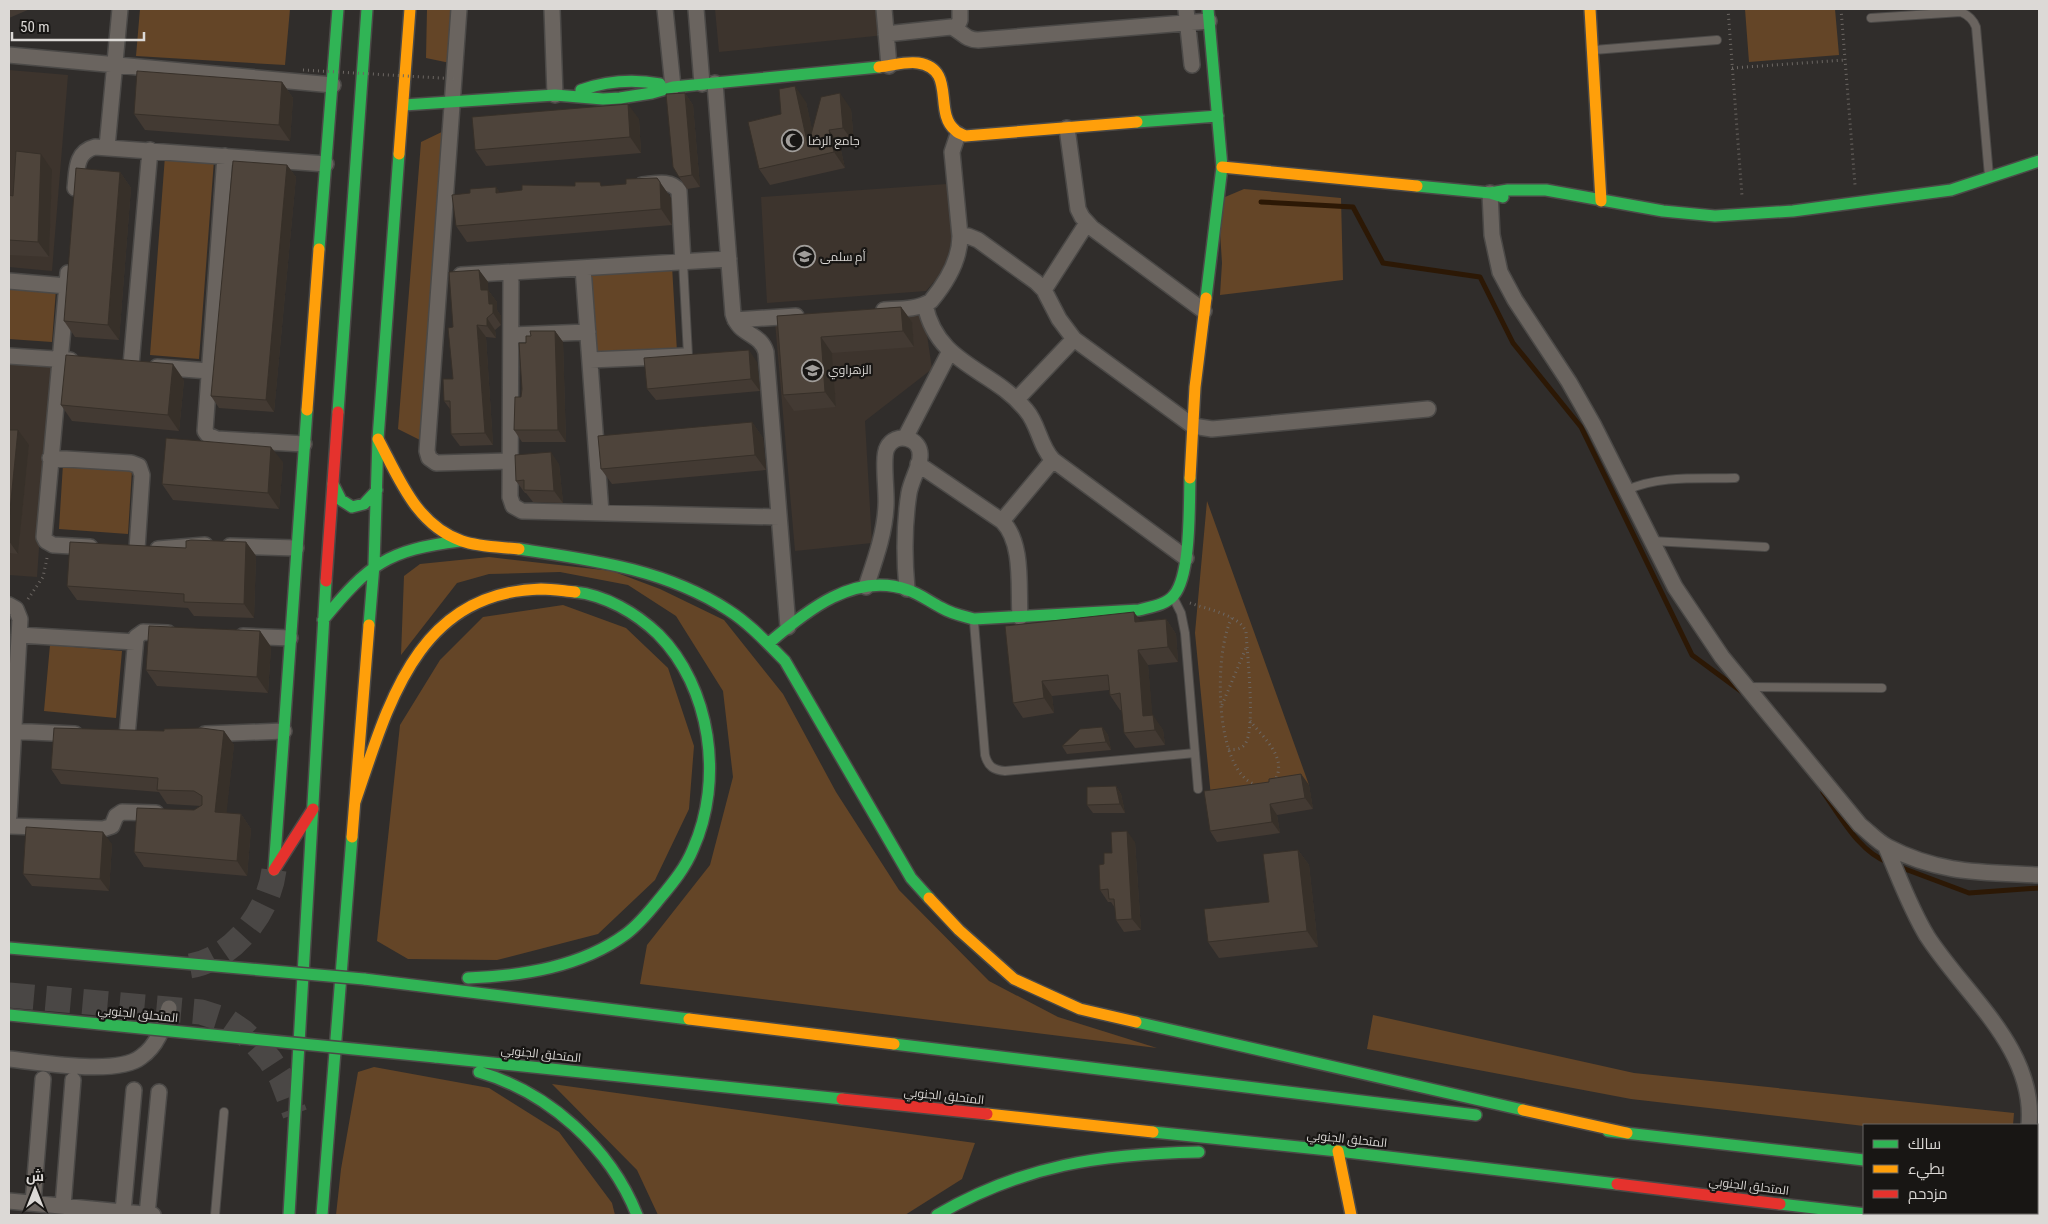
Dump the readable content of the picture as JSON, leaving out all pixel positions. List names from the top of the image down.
{
  "streets": {
    "main road": ["المتحلق الجنوبي"]
  },
  "places": {
    "mosque": ["جامع الرضا"],
    "school or university": ["أم سلمى", "الزهراوي"]
  },
  "legend": ["سالك", "بطيء", "مزدحم"],
  "scale_bar": "50 m",
  "north": "top"
}
